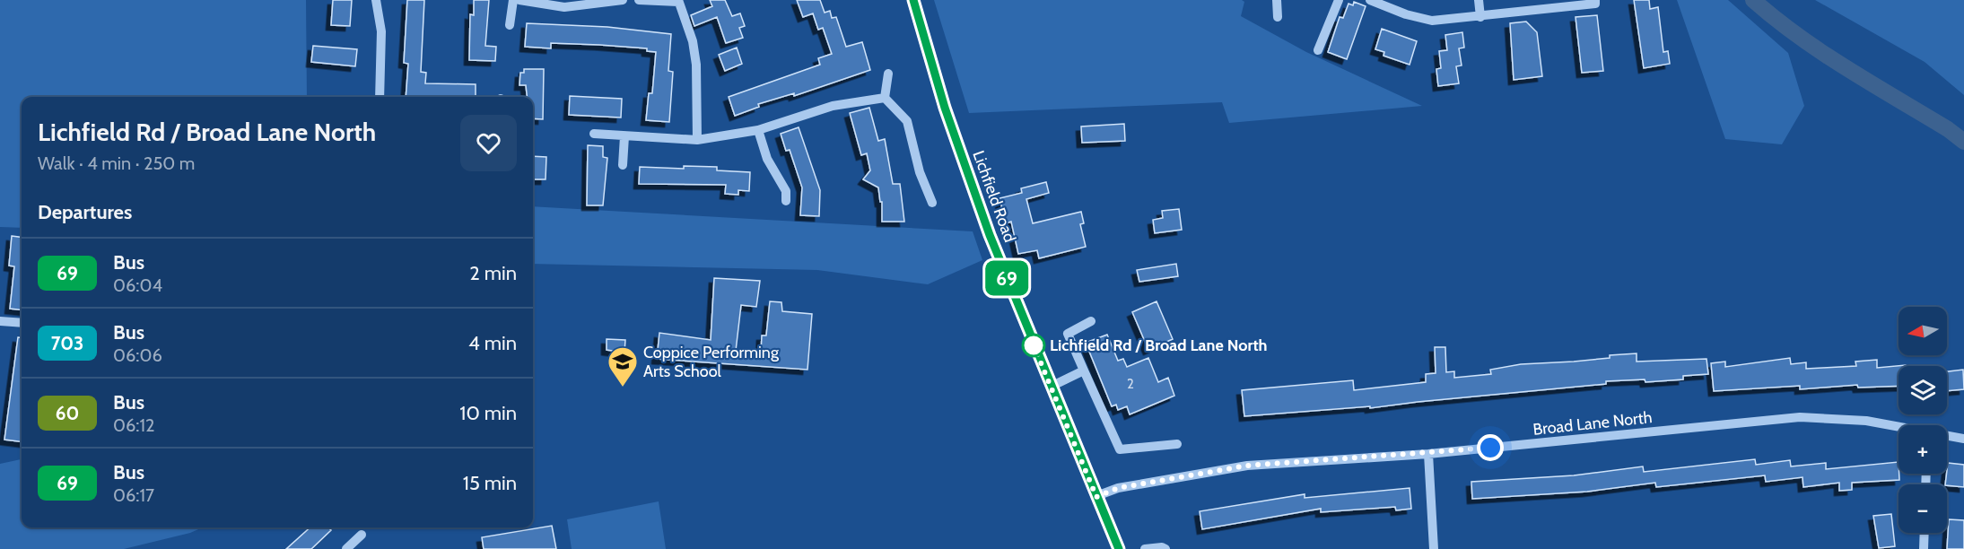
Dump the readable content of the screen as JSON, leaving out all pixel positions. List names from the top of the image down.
{
  "streets": {
    "main road": ["Lichfield Road"],
    "street": ["Broad Lane North"]
  },
  "crossings": [
    ["Lichfield Road", "Broad Lane North"]
  ],
  "places": {
    "other": ["Lichfield Rd / Broad Lane North"],
    "school or university": ["Coppice Performing Arts School"]
  },
  "lines": ["bus line 69"],
  "house_numbers": ["2"],
  "north": "left",
  "page": {
    "on_map": "69",
    "heading": [
      ["Lichfield Rd / Broad Lane North", "Walk · 4 min · 250 m"],
      "Departures"
    ],
    "list": [
      {
        "mark": "69",
        "name": "Bus",
        "note": "06:04",
        "value": "2 min"
      },
      {
        "mark": "703",
        "name": "Bus",
        "note": "06:06",
        "value": "4 min"
      },
      {
        "mark": "60",
        "name": "Bus",
        "note": "06:12",
        "value": "10 min"
      },
      {
        "mark": "69",
        "name": "Bus",
        "note": "06:17",
        "value": "15 min"
      }
    ],
    "map_buttons": ["+", "−"]
  }
}
